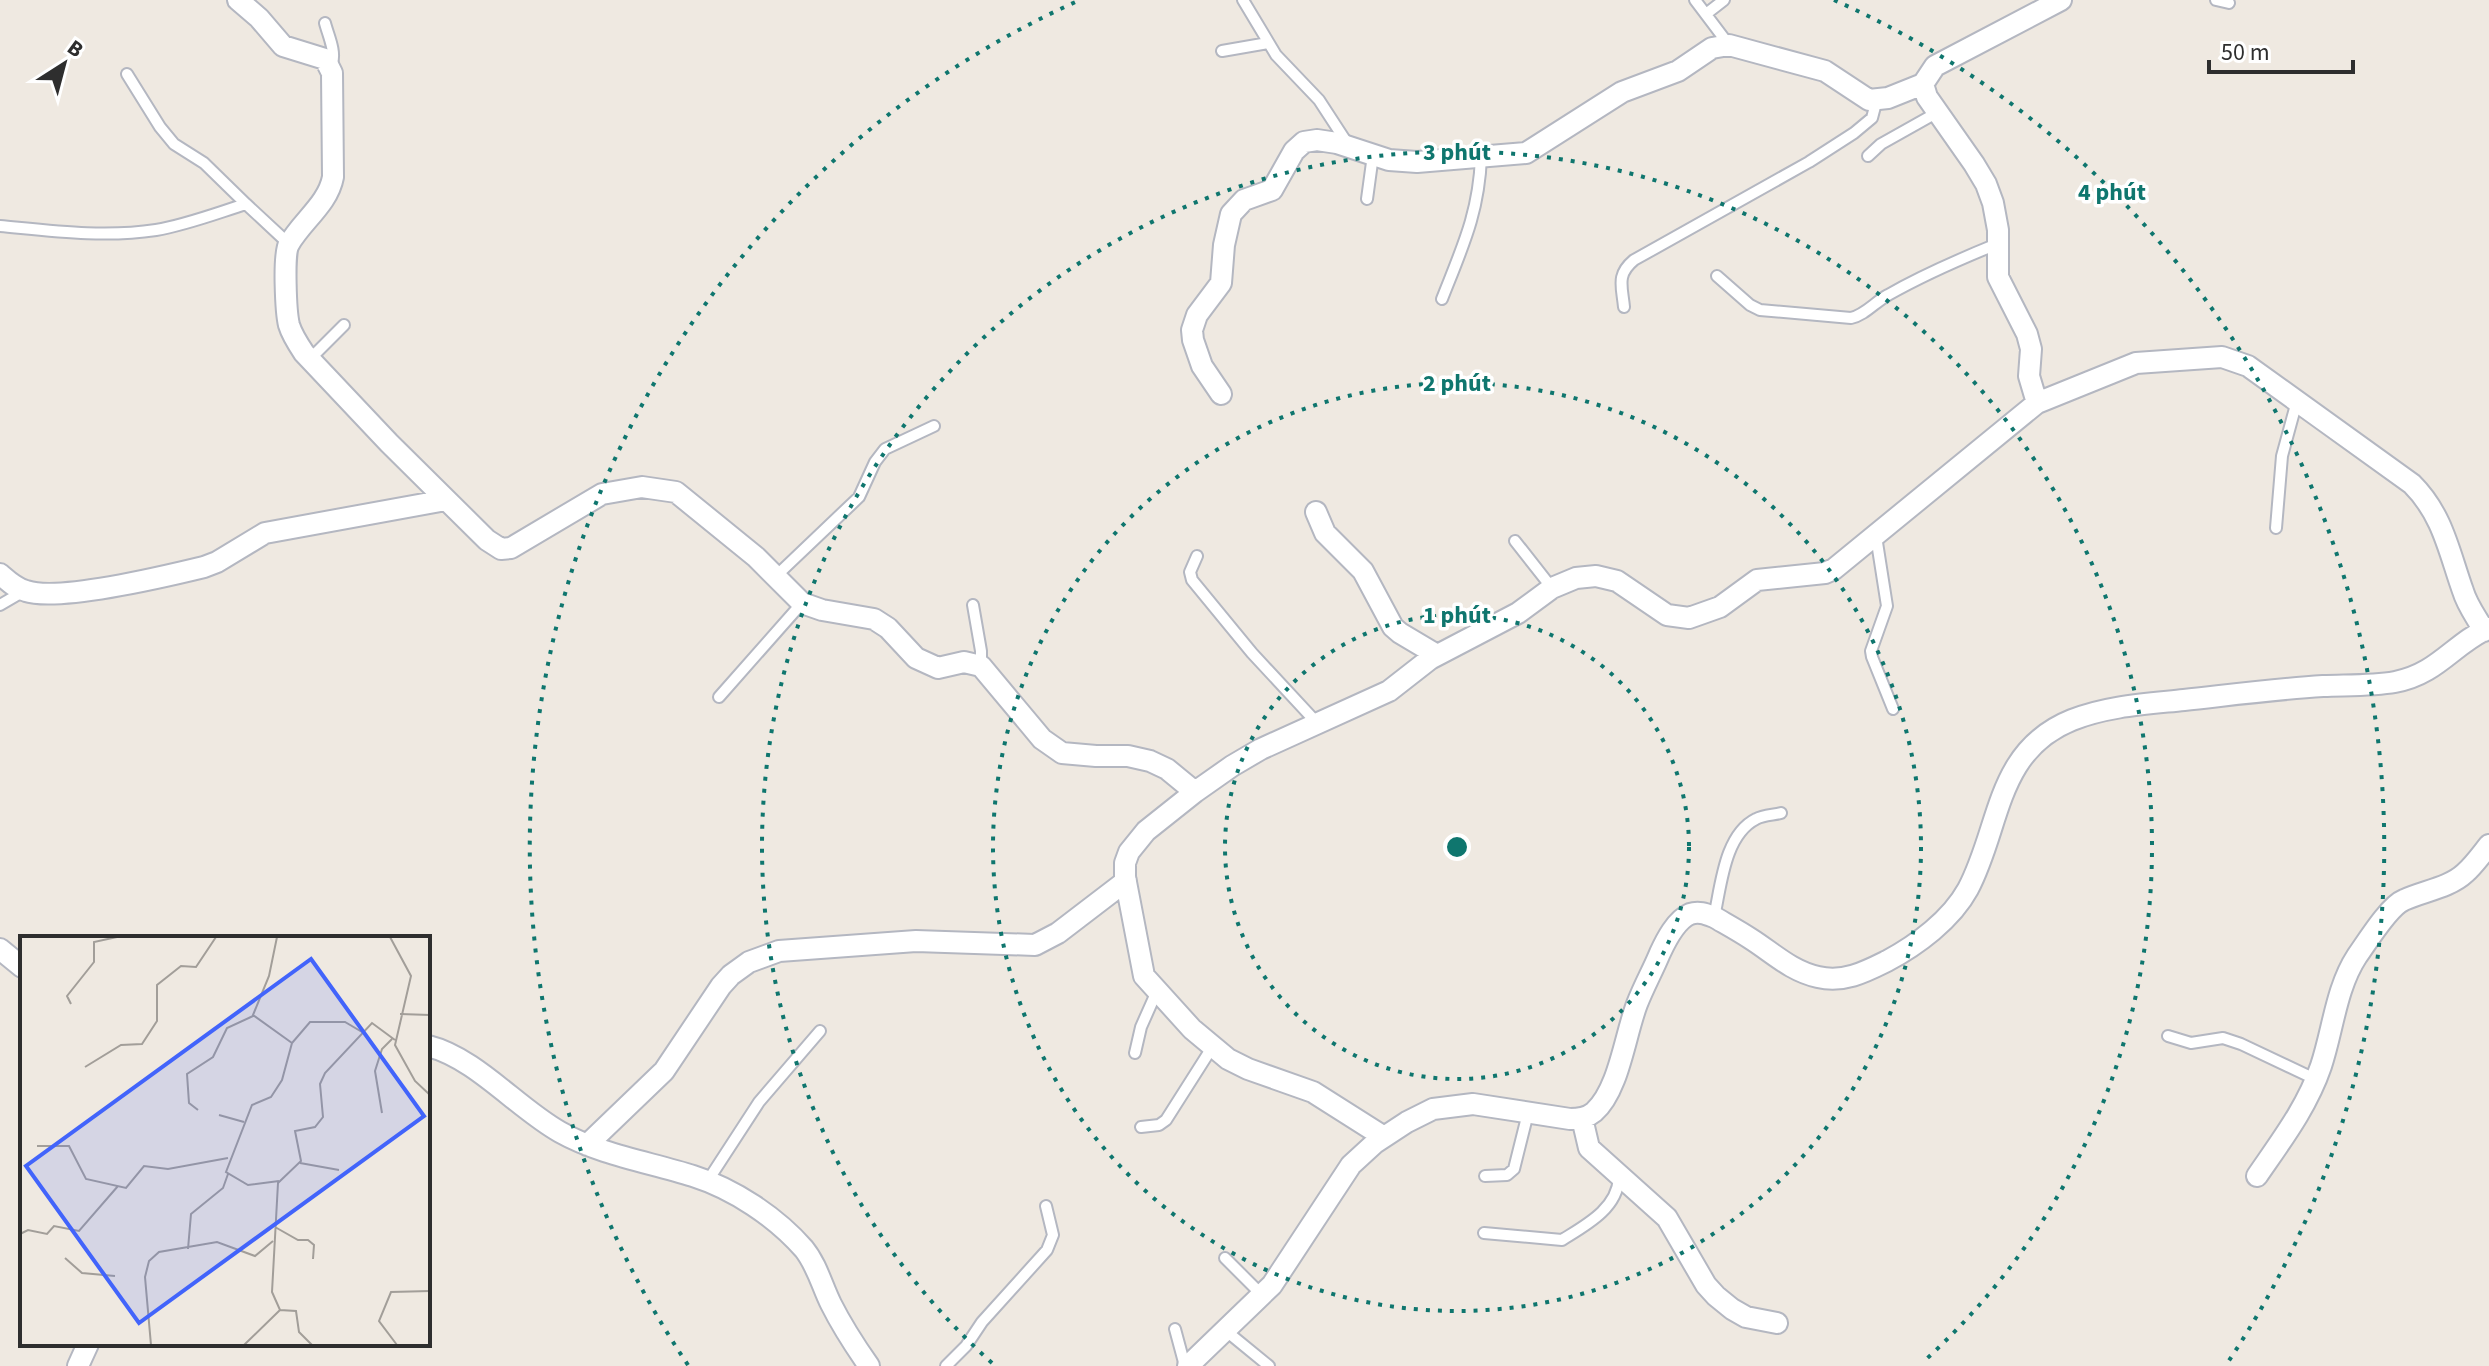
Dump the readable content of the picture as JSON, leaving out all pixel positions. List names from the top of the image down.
{
  "scale_bar": "50 m",
  "north": "top right",
  "rings": [
    "3 phút",
    "4 phút",
    "2 phút",
    "1 phút"
  ]
}
